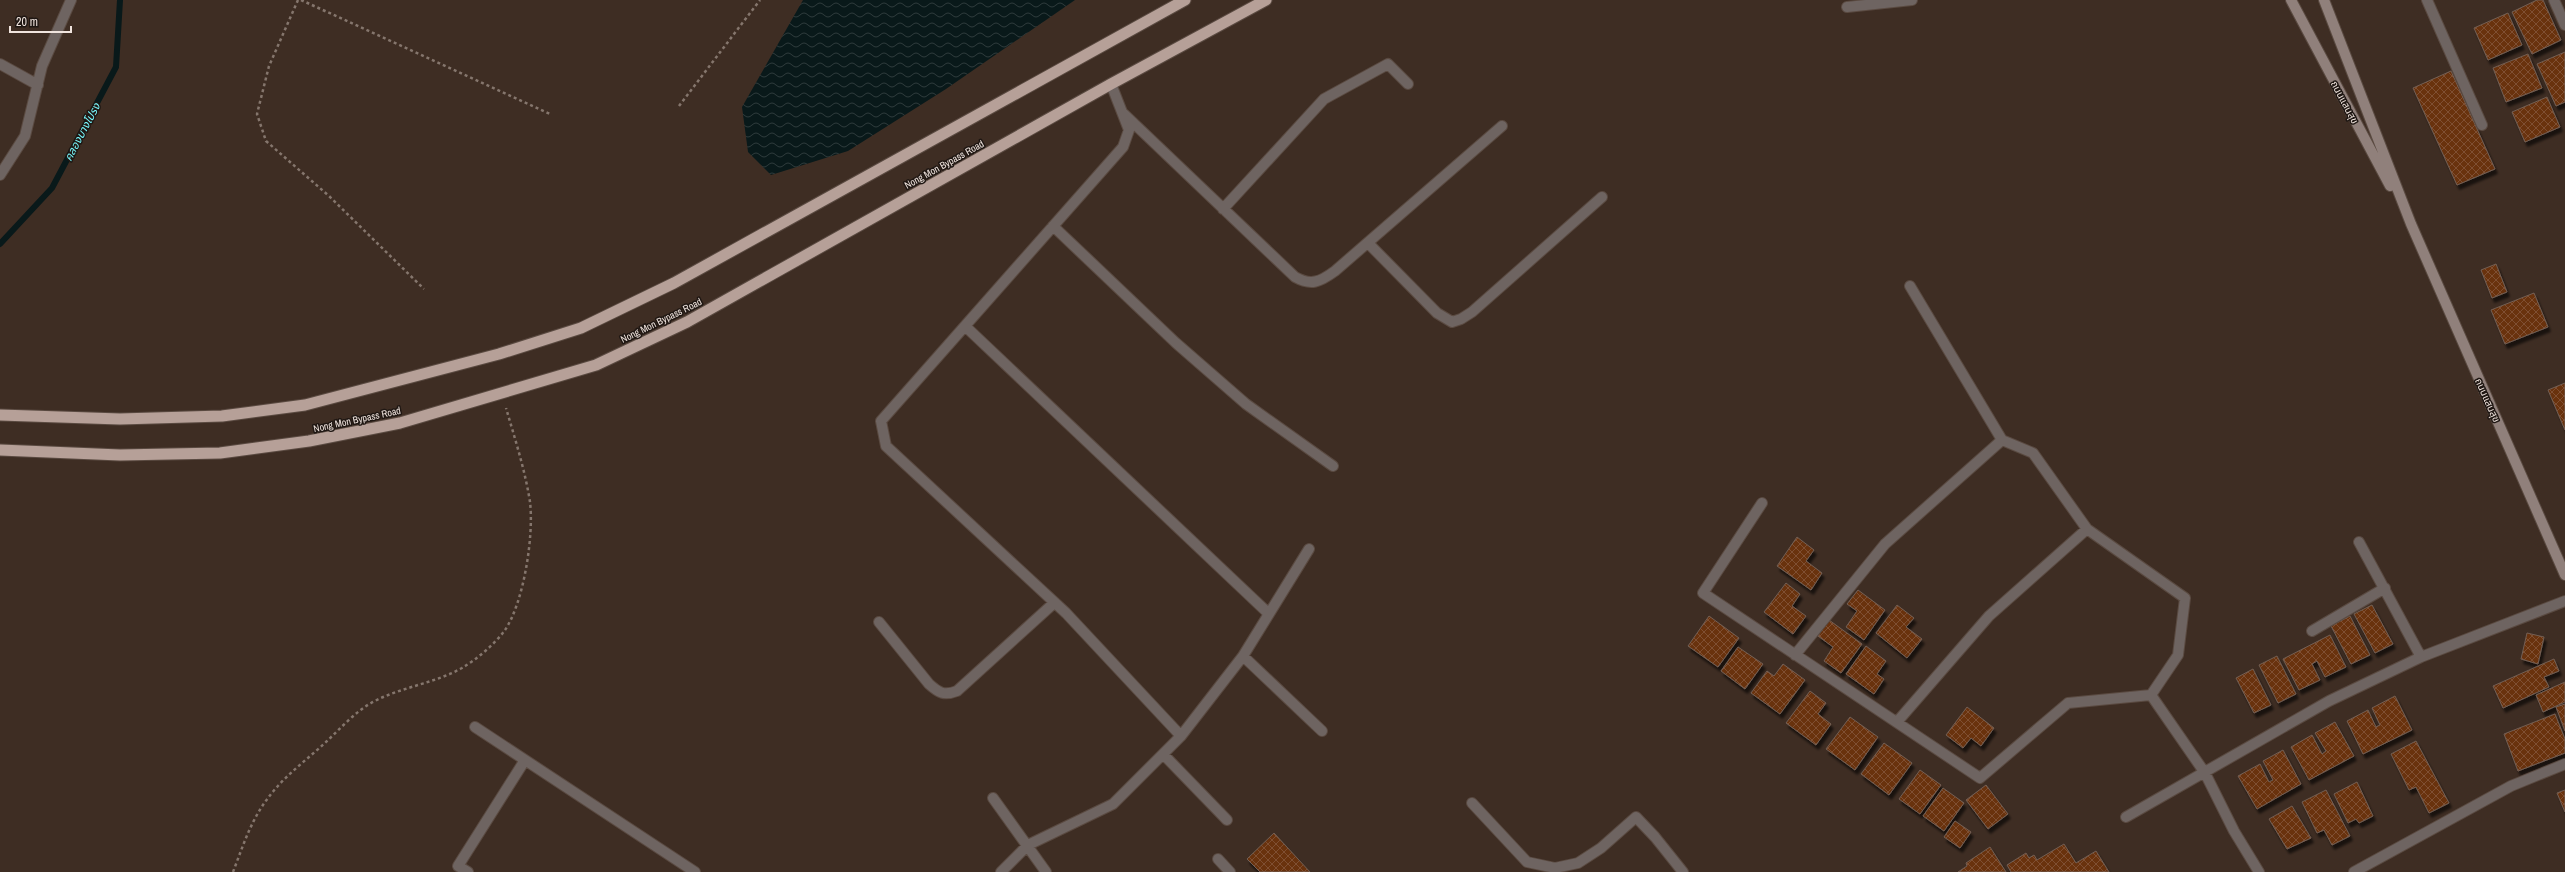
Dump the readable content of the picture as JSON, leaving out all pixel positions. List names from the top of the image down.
{
  "streets": {
    "highway": ["Nong Mon Bypass Road"],
    "main road": ["ถนนแสนสุข"]
  },
  "water": ["คลองบางโปรง"],
  "scale_bar": "20 m"
}
